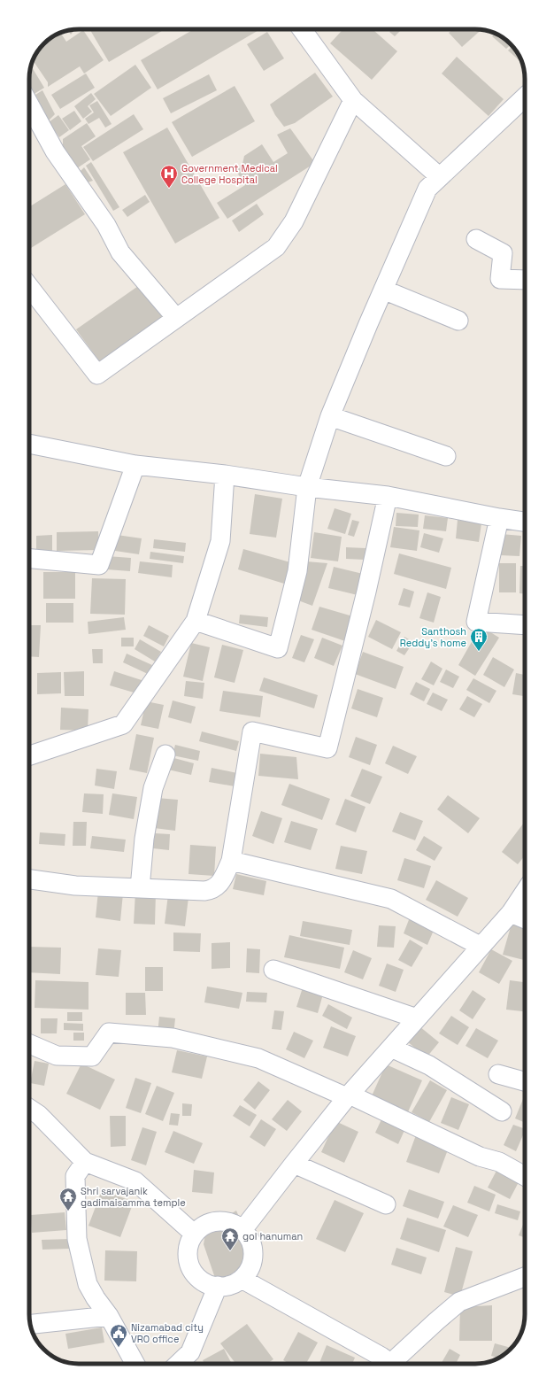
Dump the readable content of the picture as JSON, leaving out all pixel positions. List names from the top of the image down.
{
  "places": {
    "hospital": ["Government Medical College Hospital"],
    "building": ["Santhosh Reddy's home"],
    "temple": ["Shri sarvajanik gadimaisamma temple", "gol hanuman"],
    "public building": ["Nizamabad city VRO office"]
  }
}
